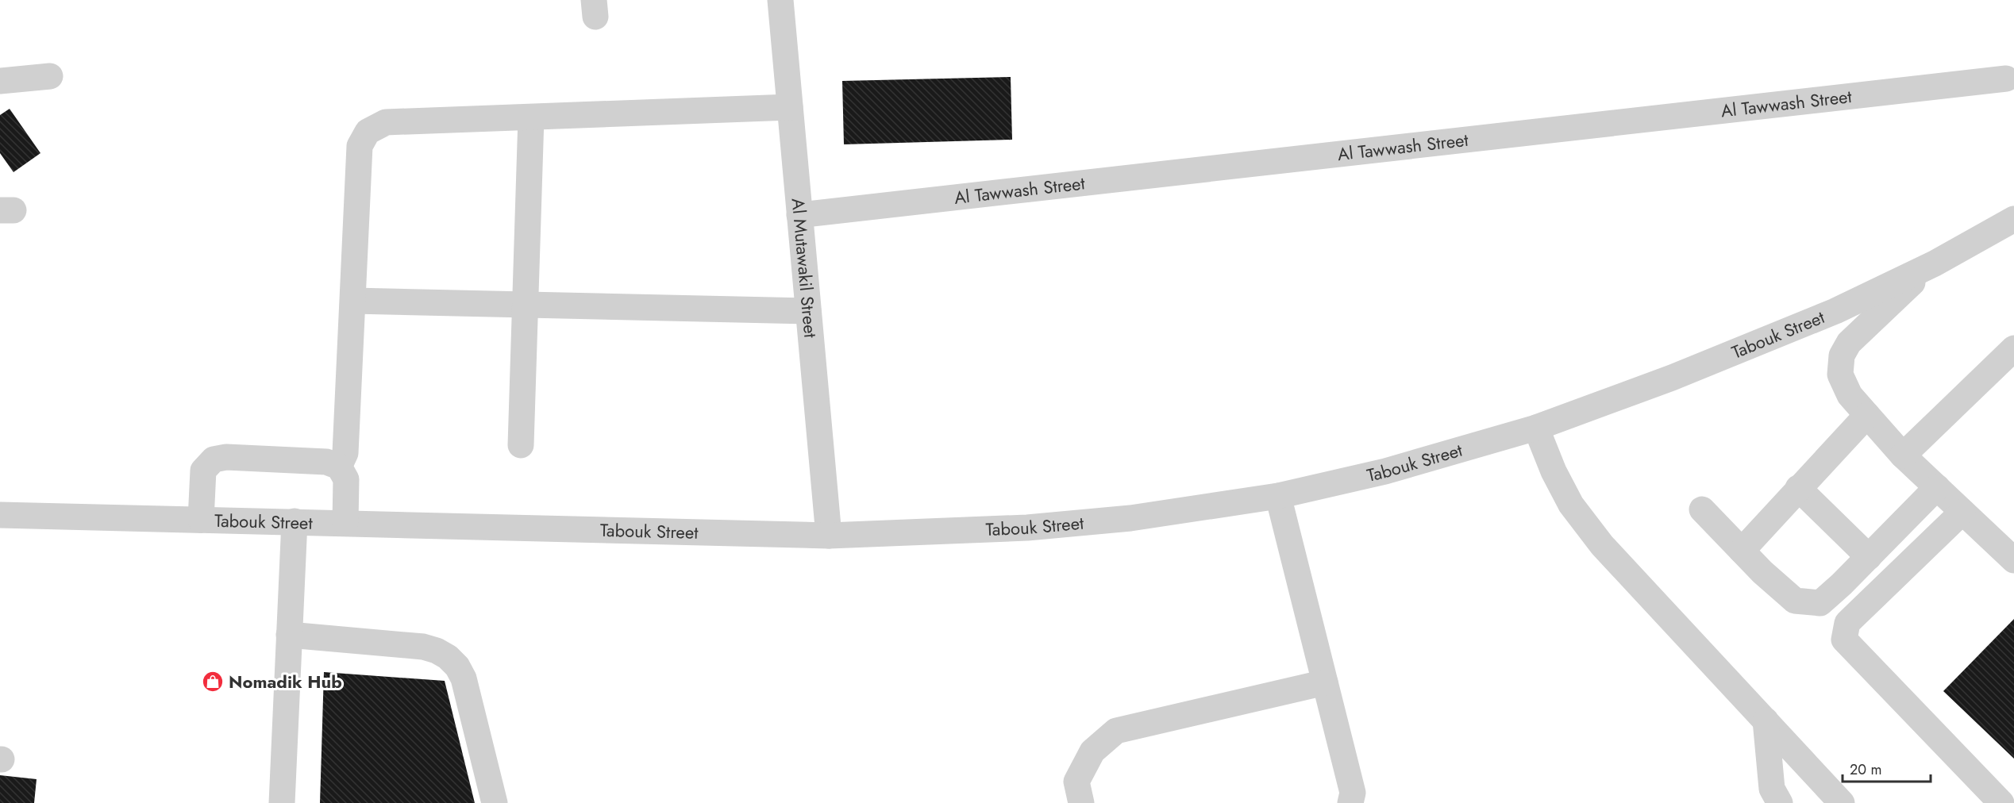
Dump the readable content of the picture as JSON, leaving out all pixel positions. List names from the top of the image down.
{
  "streets": {
    "street": ["Al Tawwash Street", "Al Mutawakil Street", "Tabouk Street"]
  },
  "crossings": [
    ["Al Tawwash Street", "Al Mutawakil Street"],
    ["Al Mutawakil Street", "Tabouk Street"]
  ],
  "places": {
    "shop": ["Nomadik Hub"]
  },
  "scale_bar": "20 m"
}
